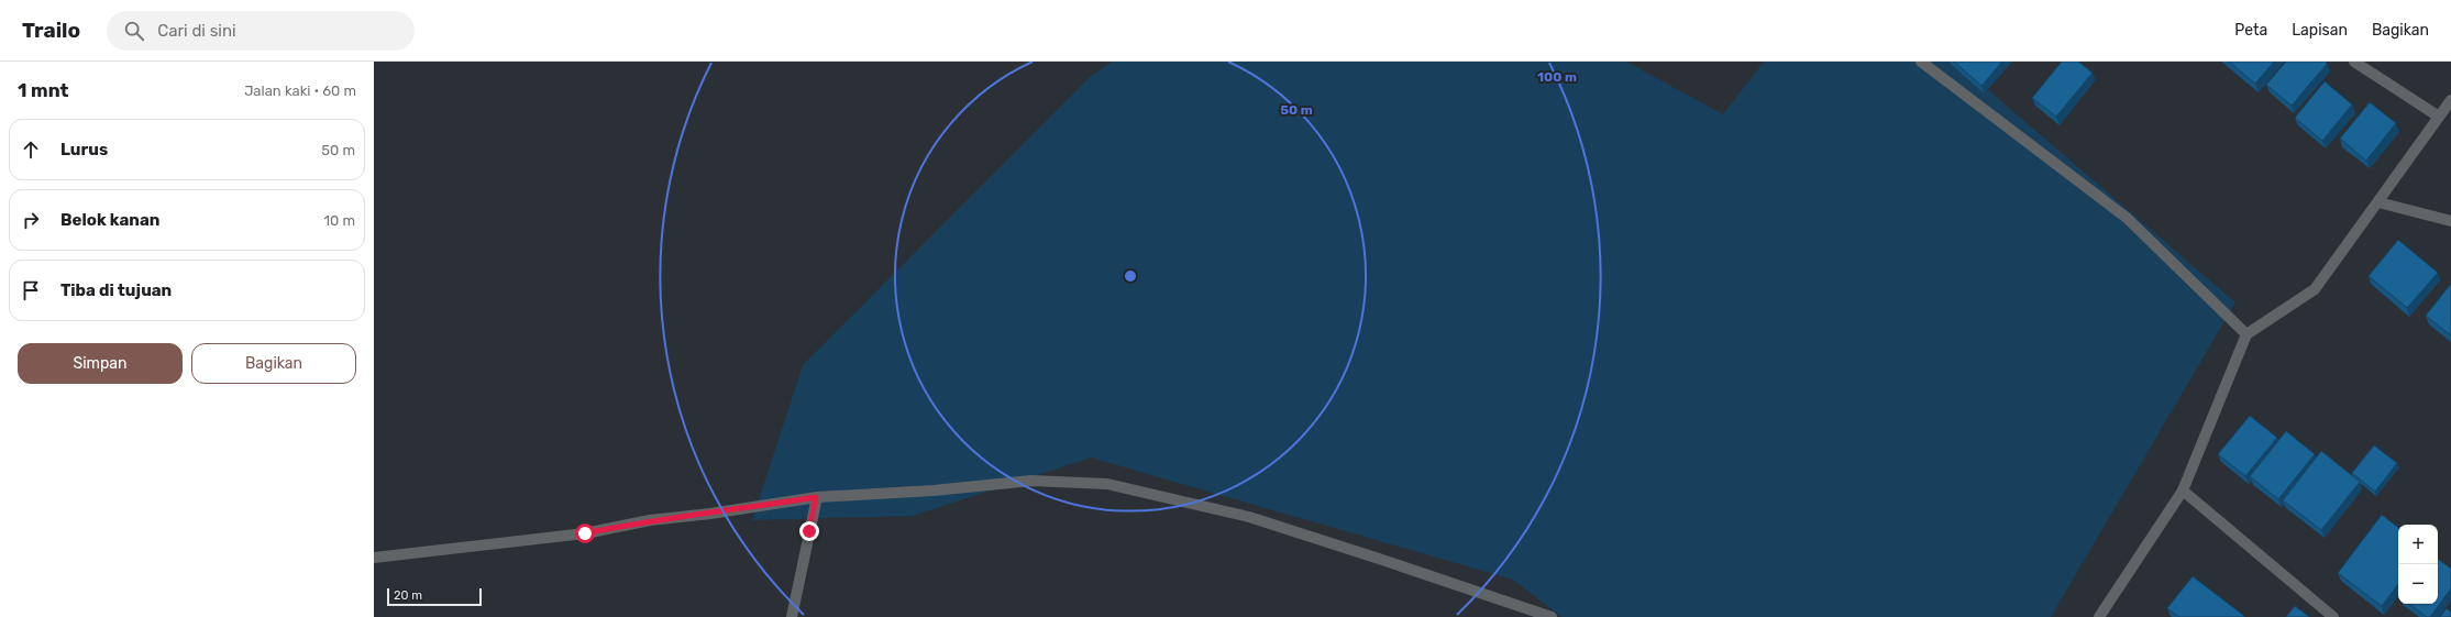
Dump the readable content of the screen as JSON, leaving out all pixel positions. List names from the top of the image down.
{
  "scale_bar": "20 m",
  "page": {
    "header": "Trailo",
    "search": "Cari di sini",
    "nav": ["Peta", "Lapisan", "Bagikan"],
    "heading": ["1 mnt", "Jalan kaki · 60 m"],
    "list": [
      ["Lurus", "50 m"],
      ["Belok kanan", "10 m"],
      "Tiba di tujuan"
    ],
    "buttons": ["Simpan", "Bagikan"],
    "map_buttons": ["+", "−"],
    "scale": "20 m"
  },
  "rings": ["100 m", "50 m"]
}
